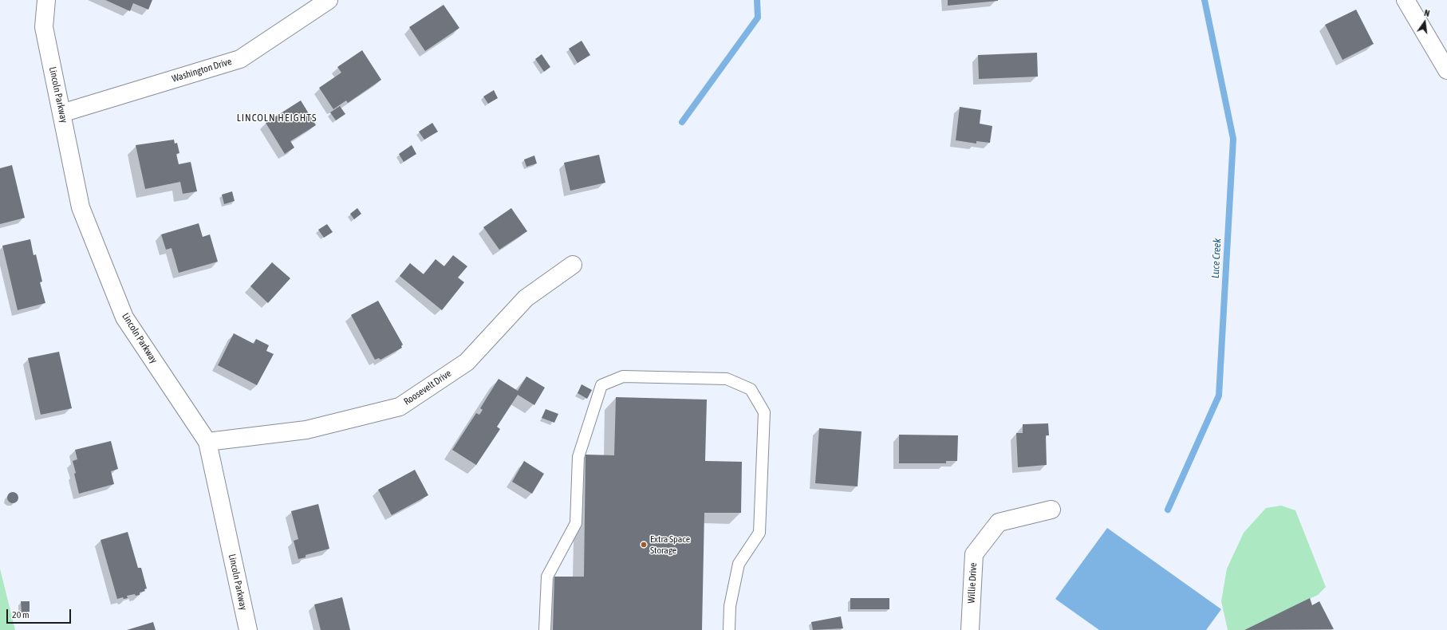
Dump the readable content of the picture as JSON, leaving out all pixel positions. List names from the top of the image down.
{
  "streets": {
    "street": [
      "Washington Drive",
      "Lincoln Parkway",
      "Roosevelt Drive",
      "Willie Drive"
    ]
  },
  "crossings": [
    ["Washington Drive", "Lincoln Parkway"],
    ["Lincoln Parkway", "Roosevelt Drive"]
  ],
  "districts": ["LINCOLN HEIGHTS"],
  "water": ["Luce Creek"],
  "places": ["Extra Space Storage"],
  "scale_bar": "20 m",
  "north": "top"
}
